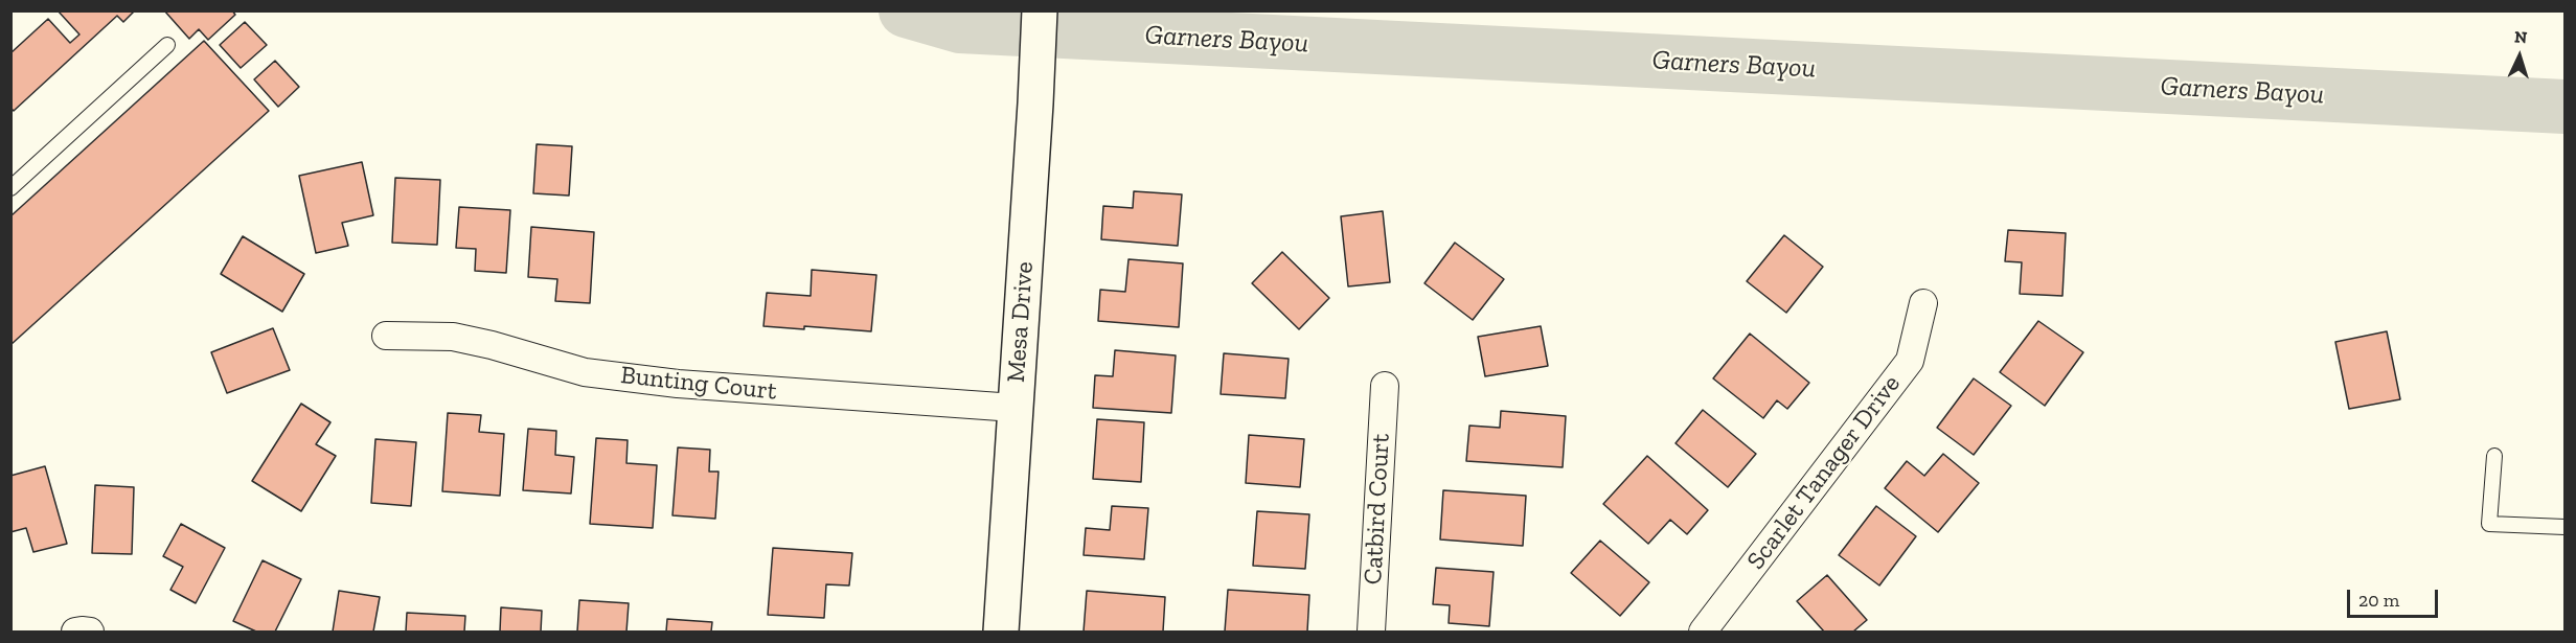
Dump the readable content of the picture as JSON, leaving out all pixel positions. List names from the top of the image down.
{
  "streets": {
    "street": [
      "Mesa Drive",
      "Bunting Court",
      "Scarlet Tanager Drive",
      "Catbird Court"
    ]
  },
  "crossings": [
    ["Mesa Drive", "Bunting Court"]
  ],
  "water": ["Garners Bayou"],
  "scale_bar": "20 m",
  "north": "top"
}
